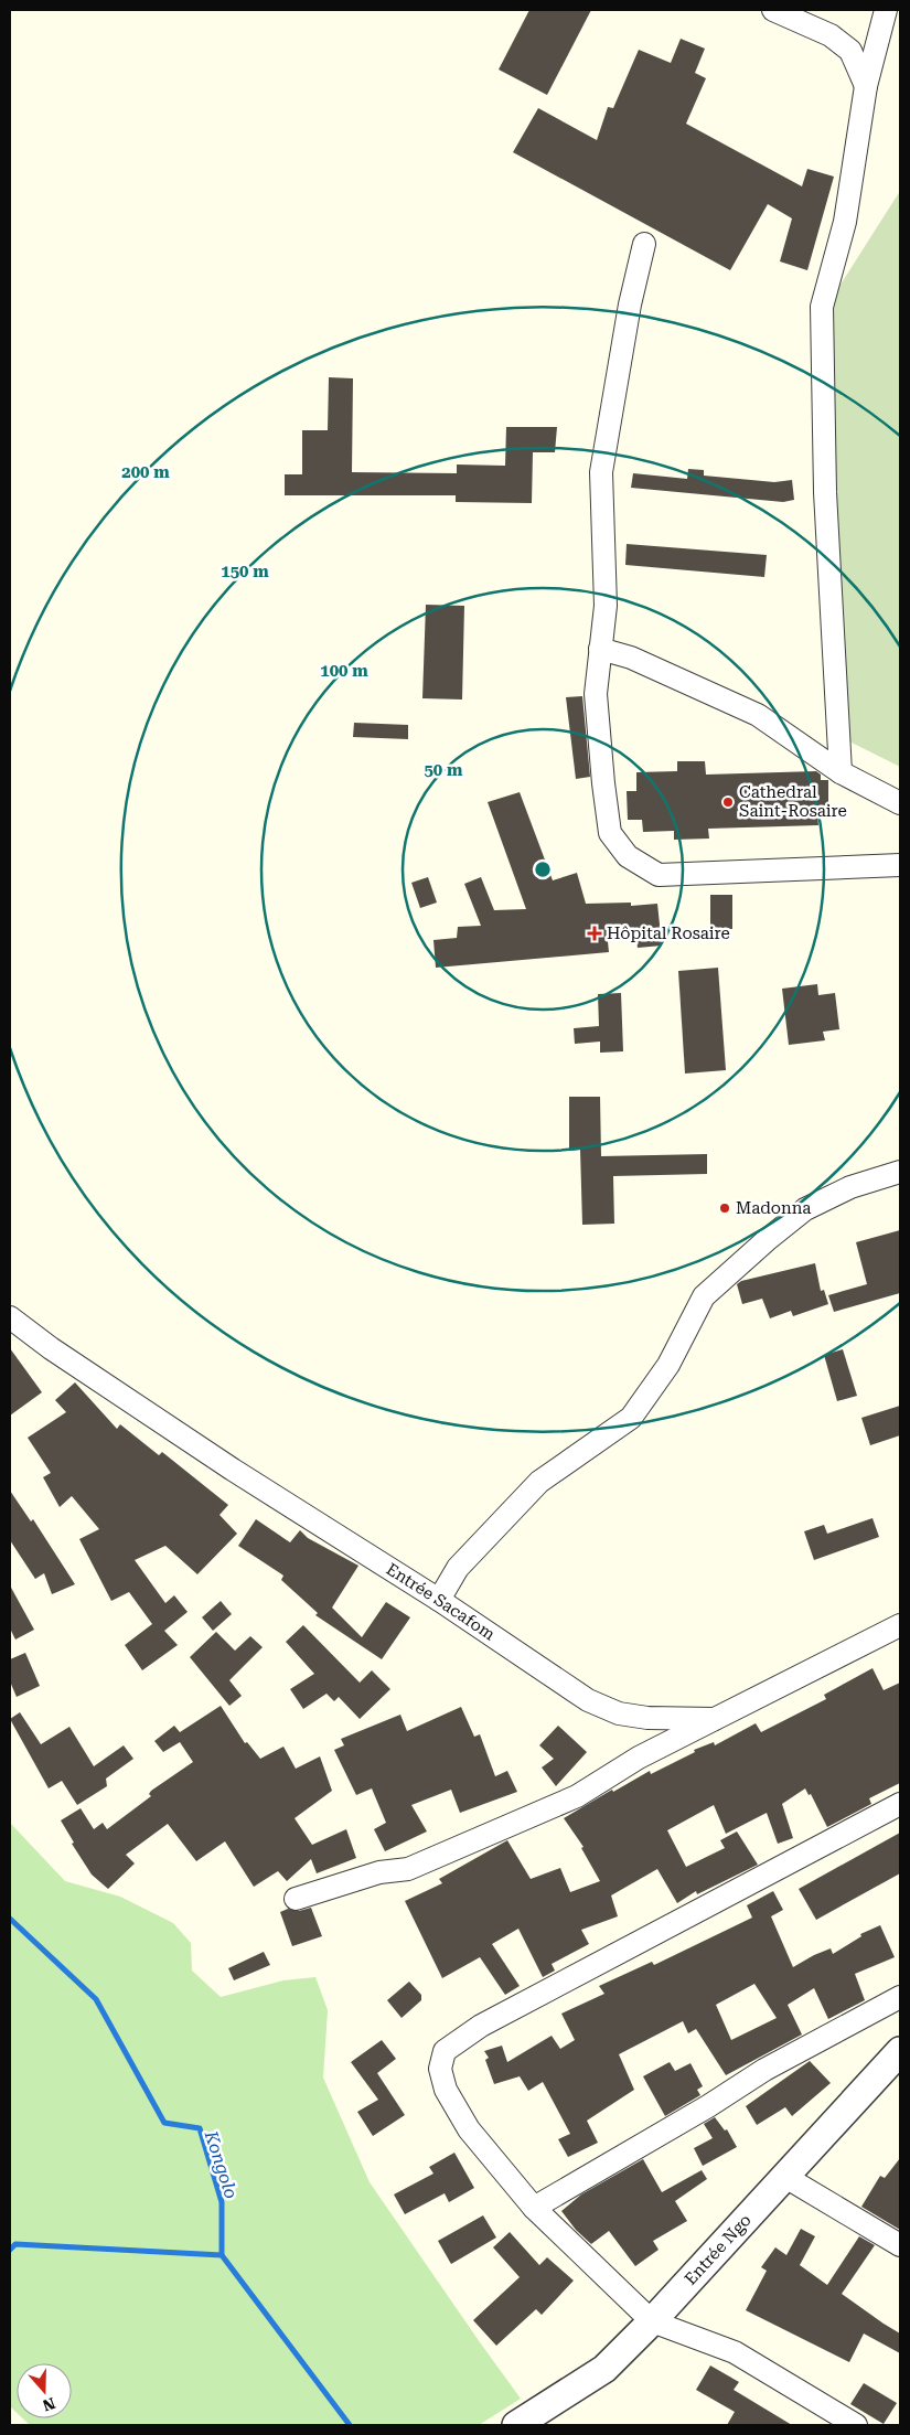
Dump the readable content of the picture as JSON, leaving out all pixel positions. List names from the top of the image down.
{
  "streets": {
    "street": ["Entrée Sacafom", "Entrée Ngo"]
  },
  "water": ["Kongolo"],
  "places": {
    "other": ["Cathedral Saint-Rosaire", "Madonna"],
    "health": ["Hôpital Rosaire"]
  },
  "north": "bottom",
  "rings": [
    "200 m",
    "150 m",
    "100 m",
    "50 m"
  ]
}
